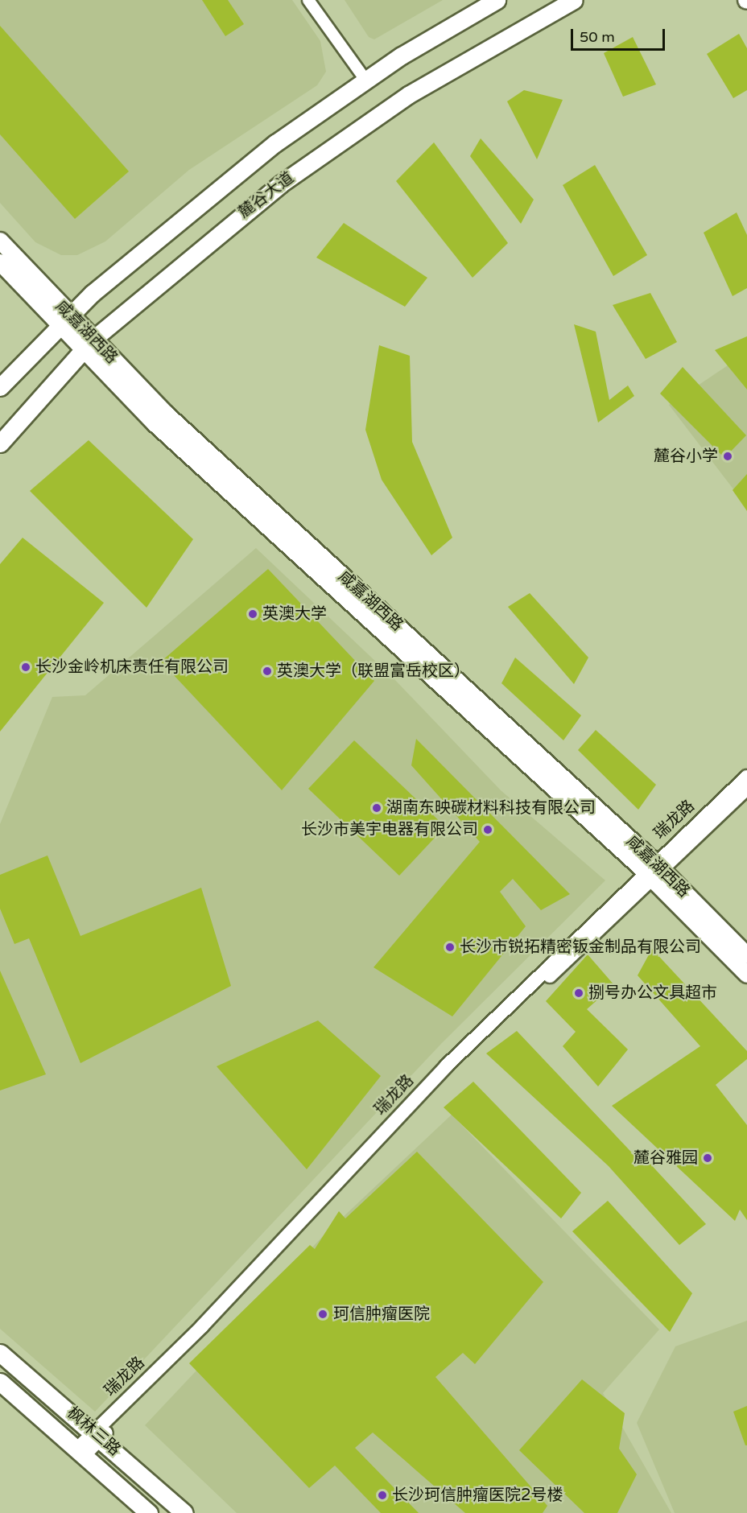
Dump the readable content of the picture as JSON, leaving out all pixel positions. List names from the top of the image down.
{
  "streets": {
    "main road": ["麓谷大道", "咸嘉湖西路", "枫林三路"],
    "street": ["瑞龙路"]
  },
  "crossings": [
    ["麓谷大道", "咸嘉湖西路"],
    ["咸嘉湖西路", "瑞龙路"],
    ["瑞龙路", "枫林三路"]
  ],
  "places": [
    "麓谷小学",
    "英澳大学",
    "长沙金岭机床责任有限公司",
    "英澳大学（联盟富岳校区）",
    "湖南东映碳材料科技有限公司",
    "长沙市美宇电器有限公司",
    "长沙市锐拓精密钣金制品有限公司",
    "捌号办公文具超市",
    "麓谷雅园",
    "珂信肿瘤医院",
    "长沙珂信肿瘤医院2号楼"
  ],
  "scale_bar": "50 m"
}
